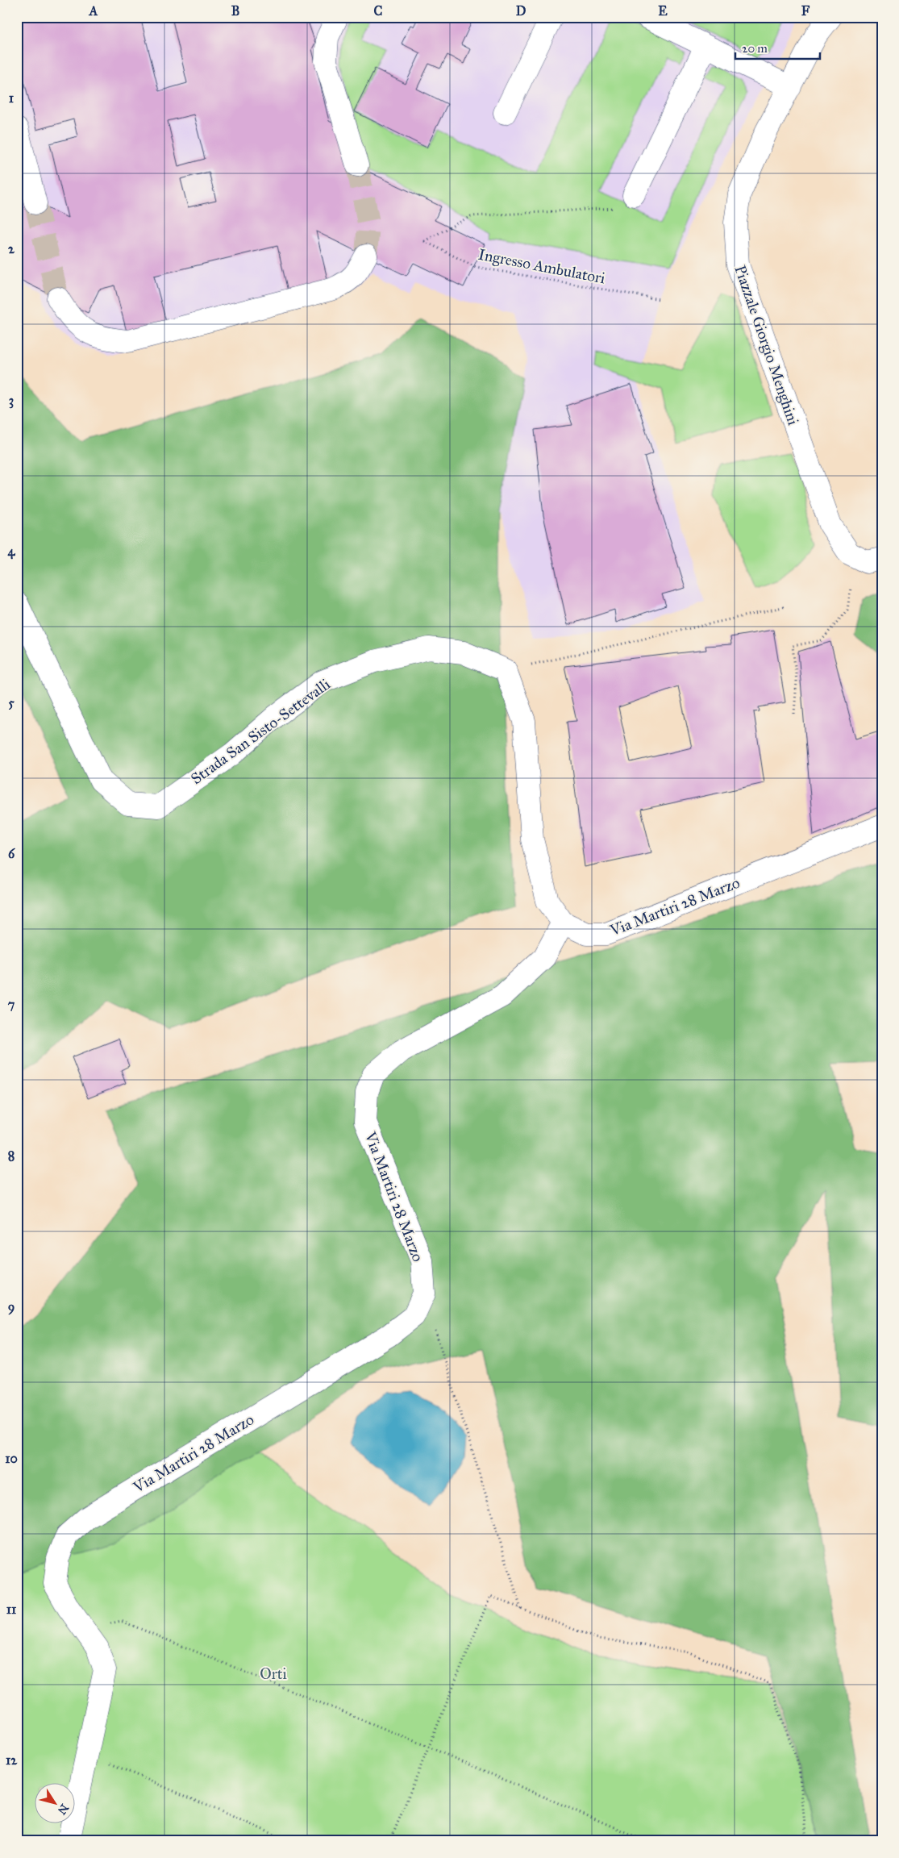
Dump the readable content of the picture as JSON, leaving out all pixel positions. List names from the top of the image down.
{
  "streets": {
    "street": ["Piazzale Giorgio Menghini", "Strada San Sisto-Settevalli", "Via Martiri 28 Marzo"],
    "path": ["Ingresso Ambulatori"]
  },
  "parks": ["Orti"],
  "scale_bar": "20 m",
  "north": "bottom right",
  "grid": {
    "columns": [
      "A",
      "B",
      "C",
      "D",
      "E",
      "F"
    ],
    "rows": [
      "1",
      "2",
      "3",
      "4",
      "5",
      "6",
      "7",
      "8",
      "9",
      "10",
      "11",
      "12"
    ]
  }
}
